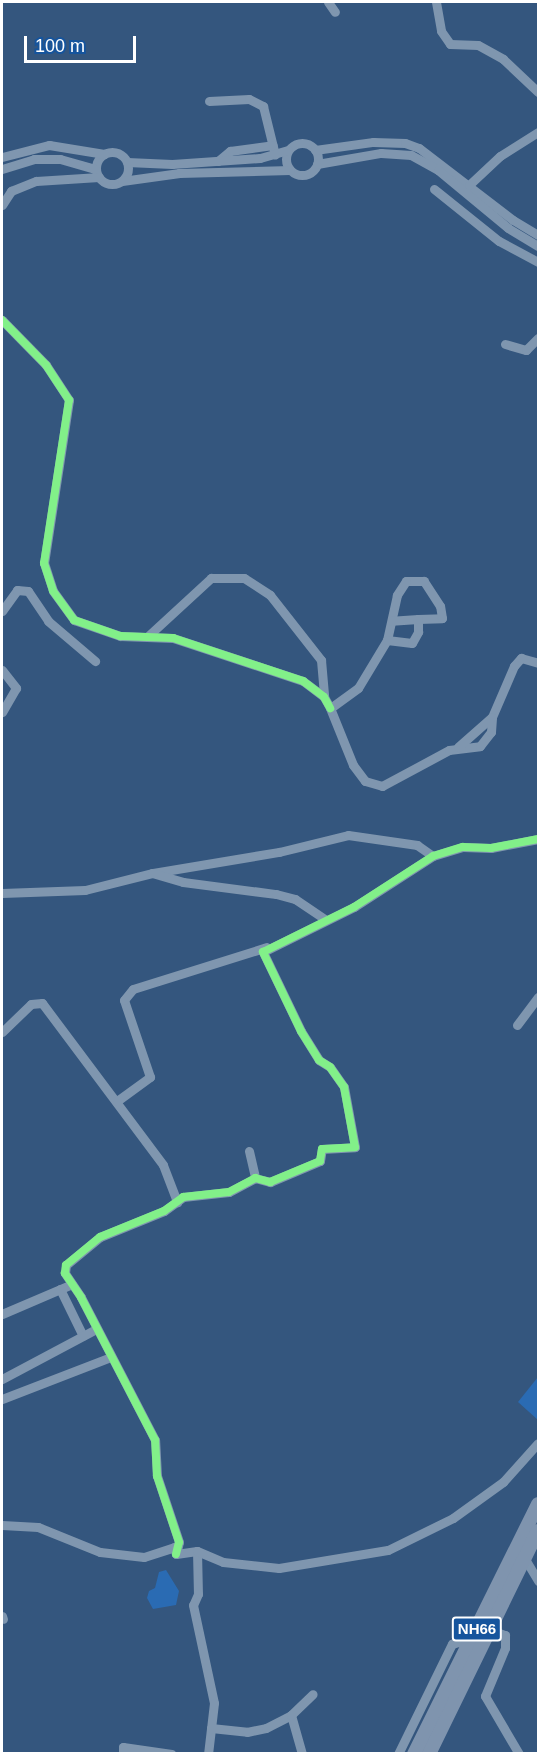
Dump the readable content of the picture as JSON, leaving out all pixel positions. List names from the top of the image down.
{
  "streets": {
    "highway": ["NH66"]
  },
  "scale_bar": "100 m"
}
